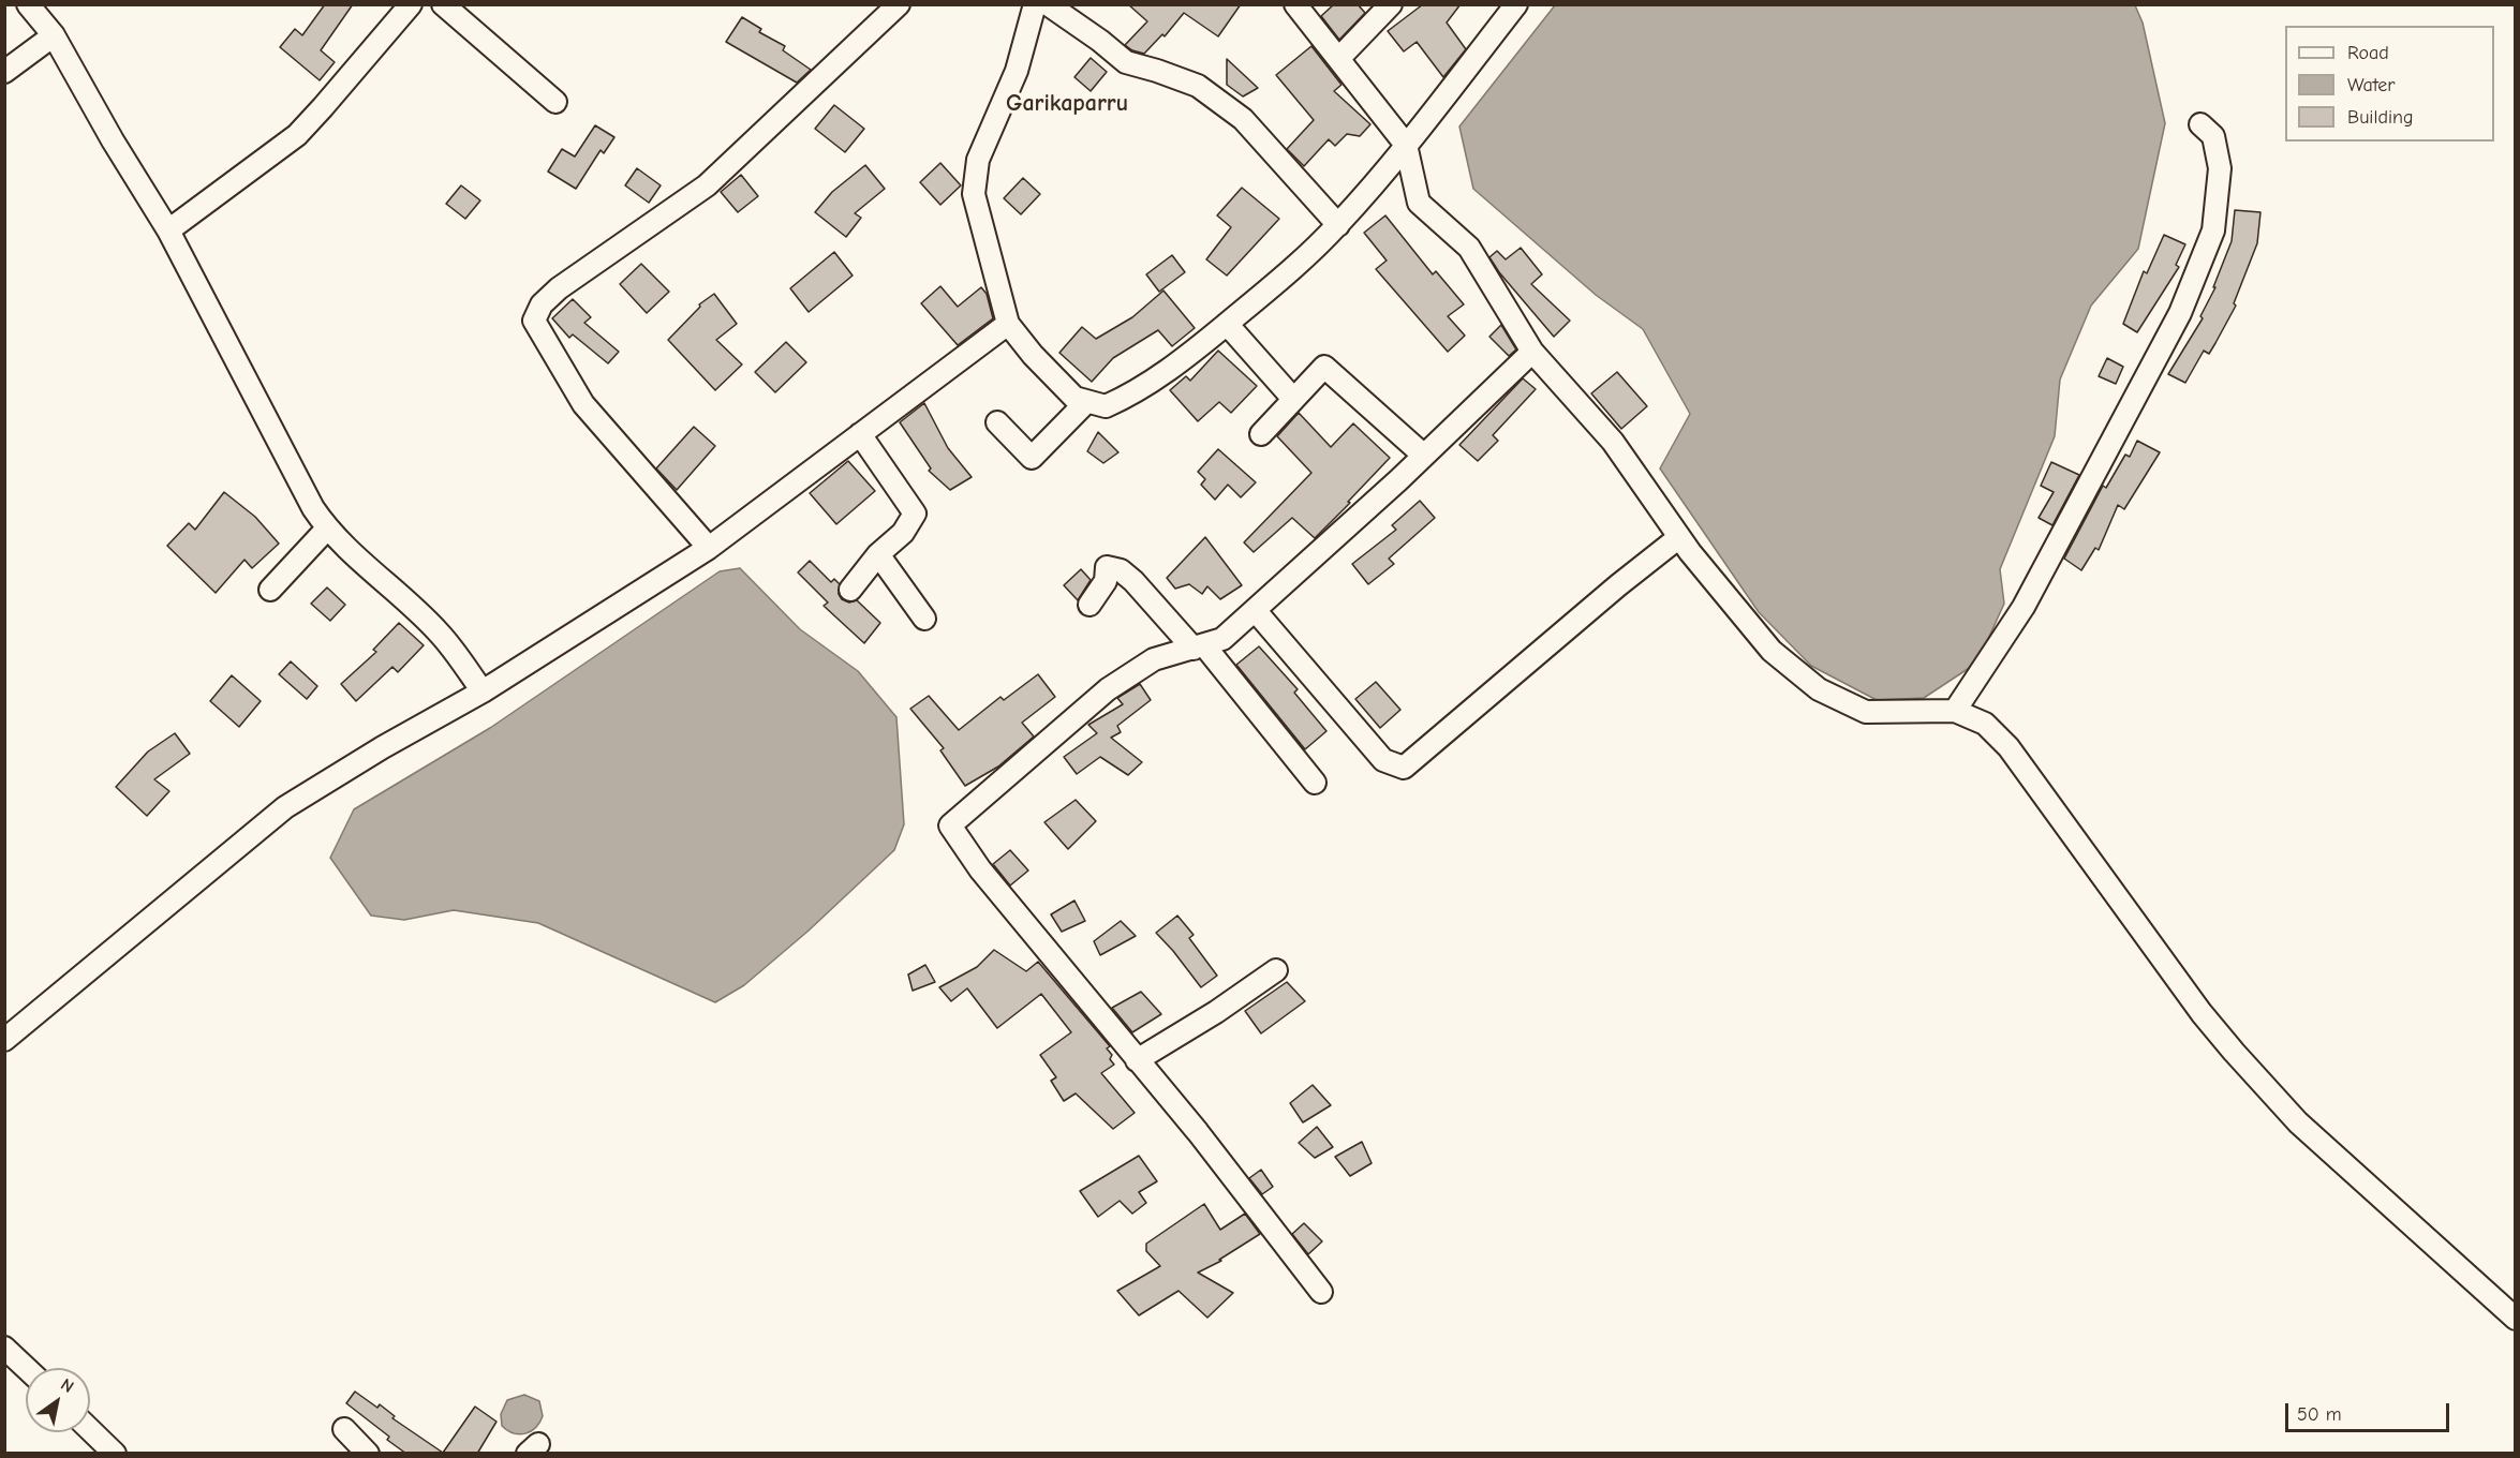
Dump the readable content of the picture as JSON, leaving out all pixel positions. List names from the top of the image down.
{
  "districts": ["Garikaparru"],
  "legend": ["Road", "Water", "Building"],
  "scale_bar": "50 m",
  "north": "top right"
}
